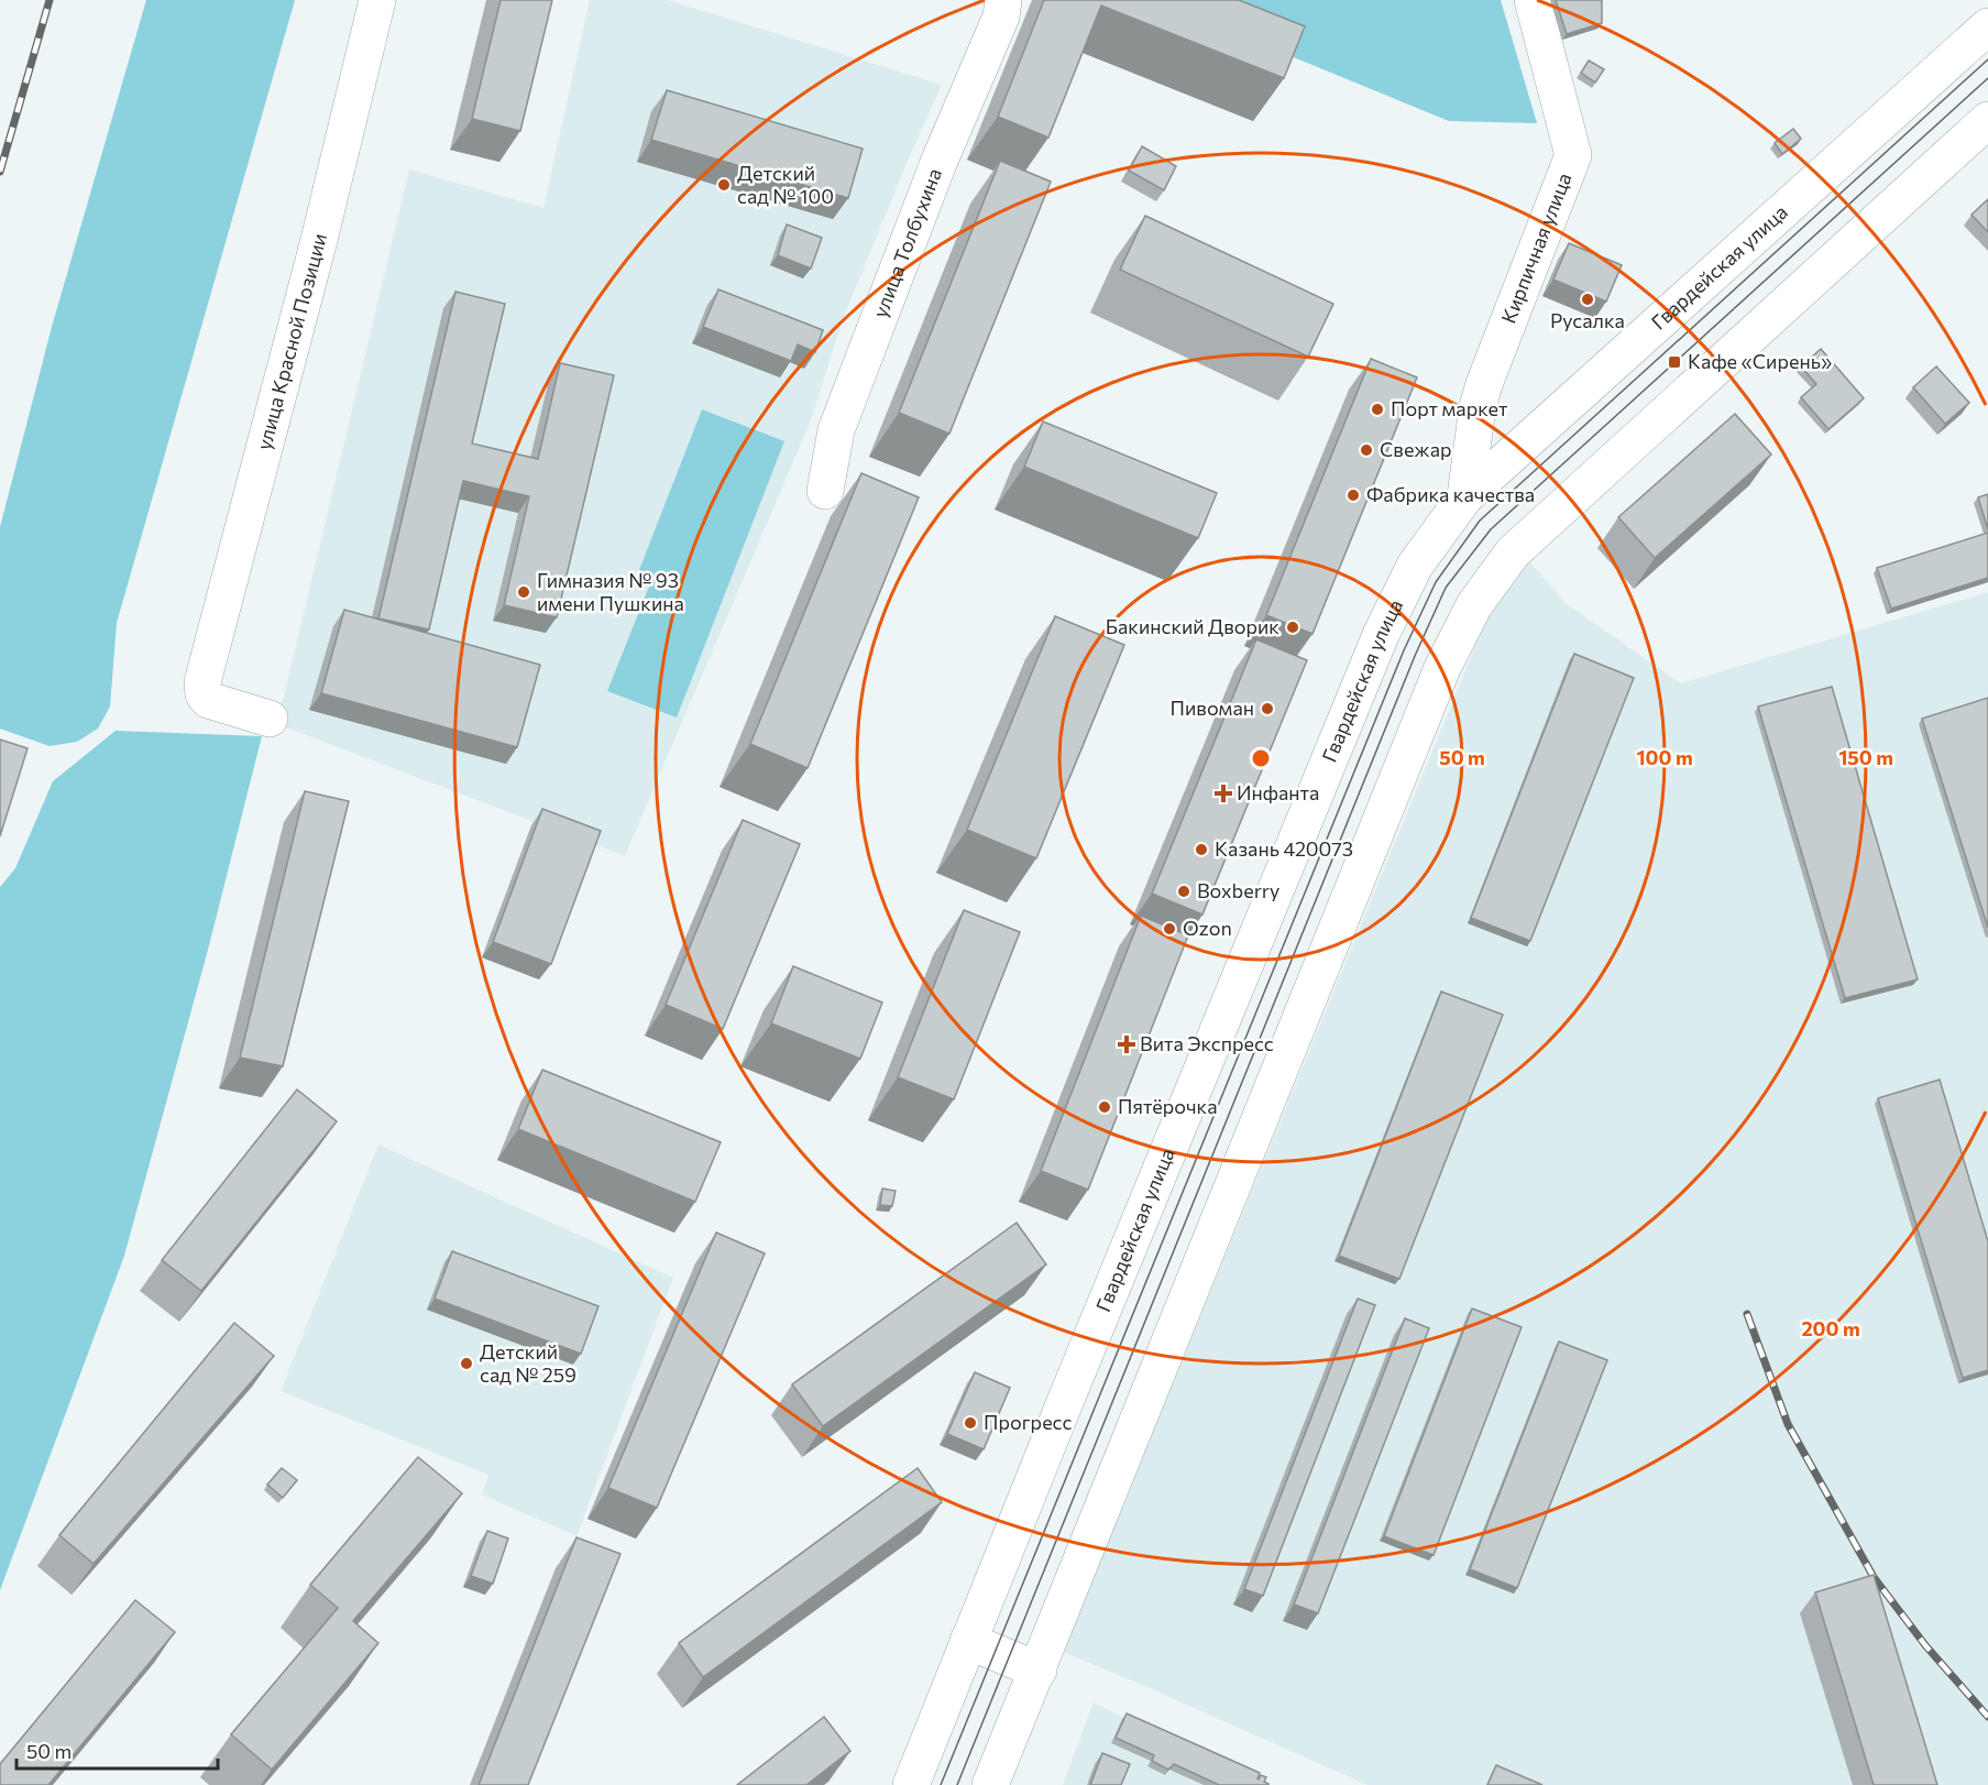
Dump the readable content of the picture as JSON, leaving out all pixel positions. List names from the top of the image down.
{
  "streets": {
    "main road": [
      "улица Толбухина",
      "Кирпичная улица",
      "Гвардейская улица",
      "улица Красной Позиции"
    ]
  },
  "crossings": [
    ["Кирпичная улица", "Гвардейская улица"]
  ],
  "places": {
    "other": [
      "Детский сад № 100",
      "Русалка",
      "Порт маркет",
      "Свежар",
      "Фабрика качества",
      "Гимназия № 93 имени Пушкина",
      "Бакинский Дворик",
      "Пивоман",
      "Казань 420073",
      "Boxberry",
      "Ozon",
      "Пятёрочка",
      "Детский сад № 259",
      "Прогресс"
    ],
    "transit": ["Кафе «Сирень»"],
    "health": ["Инфанта", "Вита Экспресс"]
  },
  "scale_bar": "50 m",
  "rings": [
    "50 m",
    "100 m",
    "150 m",
    "200 m"
  ]
}
